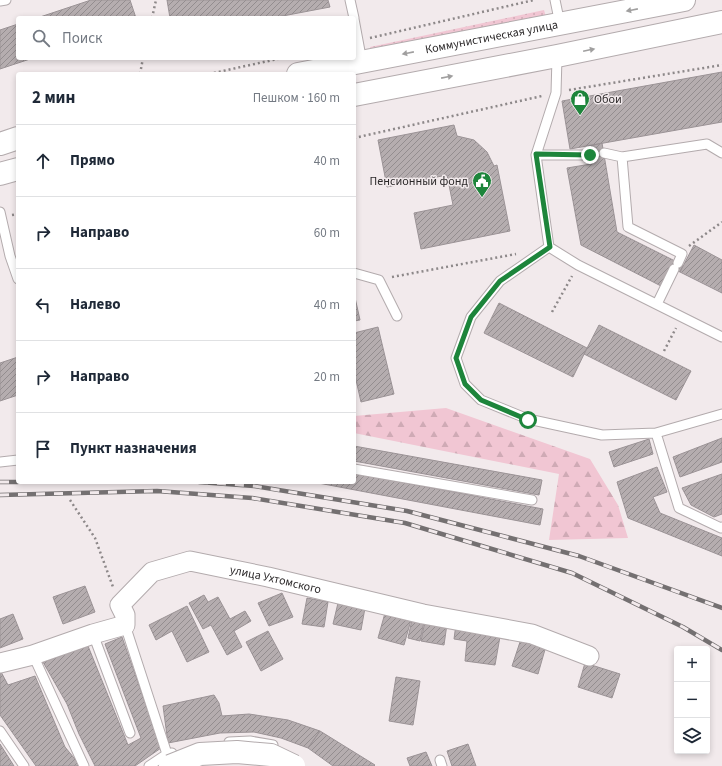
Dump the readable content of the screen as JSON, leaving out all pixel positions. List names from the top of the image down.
{
  "streets": {
    "main road": ["Коммунистическая улица"],
    "street": ["улица Ухтомского"]
  },
  "places": {
    "shop": ["Обои"],
    "public building": ["Пенсионный фонд"]
  },
  "page": {
    "search": "Поиск",
    "heading": ["2 мин", "Пешком · 160 m"],
    "list": [
      ["Прямо", "40 m"],
      ["Направо", "60 m"],
      ["Налево", "40 m"],
      ["Направо", "20 m"],
      "Пункт назначения"
    ],
    "map_buttons": ["+", "−"]
  }
}
